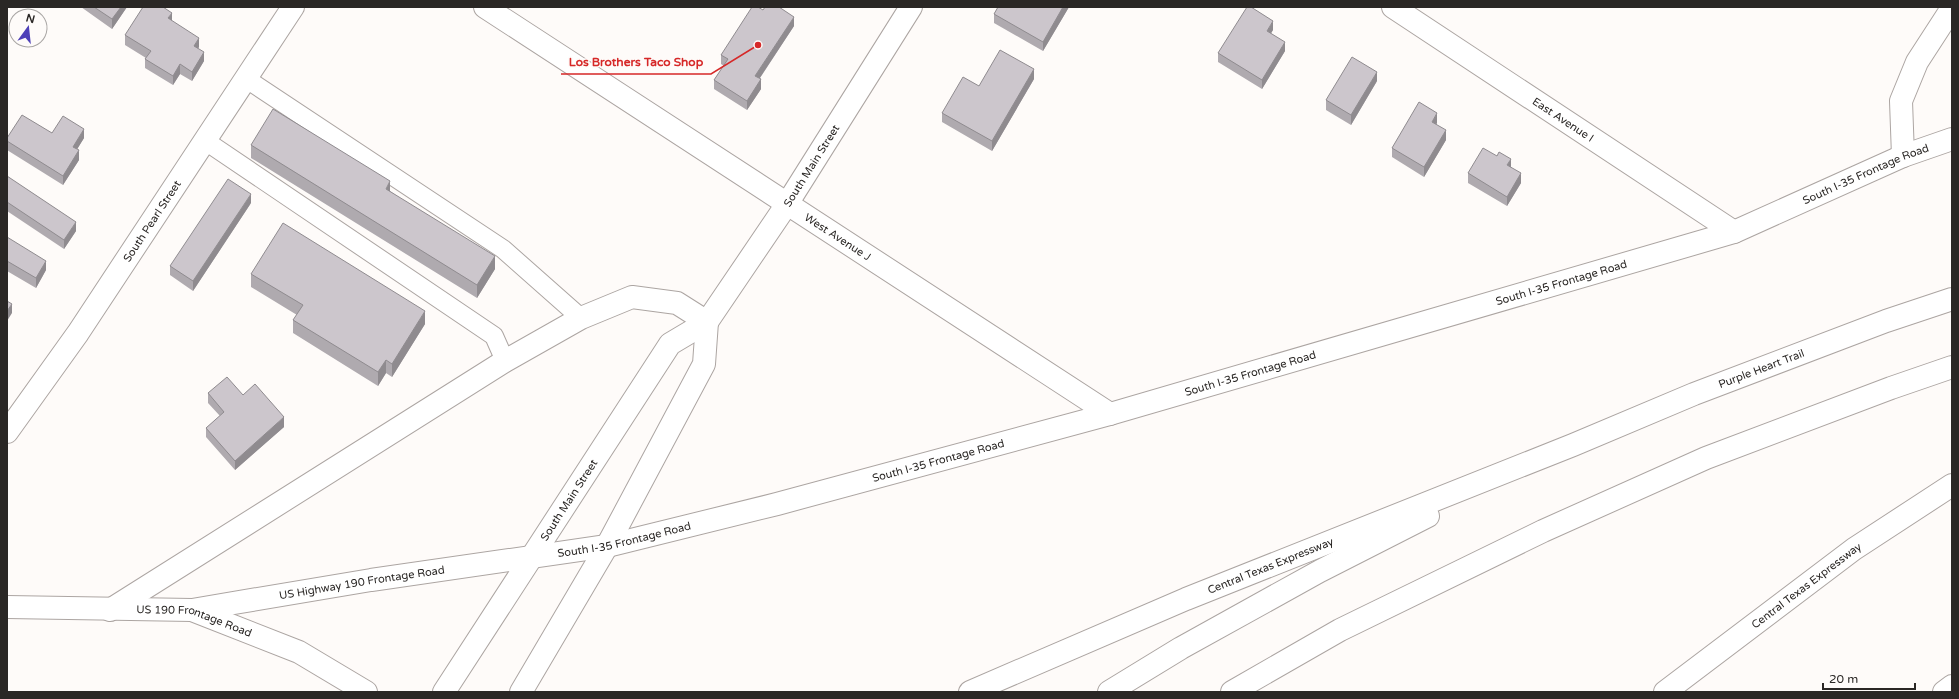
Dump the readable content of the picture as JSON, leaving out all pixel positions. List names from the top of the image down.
{
  "streets": {
    "main road": [
      "East Avenue I",
      "South Main Street",
      "South I-35 Frontage Road",
      "South Pearl Street",
      "West Avenue J",
      "Purple Heart Trail",
      "Central Texas Expressway",
      "US Highway 190 Frontage Road",
      "US 190 Frontage Road"
    ]
  },
  "crossings": [
    ["East Avenue I", "South I-35 Frontage Road"],
    ["South Main Street", "South I-35 Frontage Road"],
    ["South Main Street", "West Avenue J"],
    ["South Main Street", "US Highway 190 Frontage Road"],
    ["South I-35 Frontage Road", "West Avenue J"],
    ["South I-35 Frontage Road", "US Highway 190 Frontage Road"],
    ["Purple Heart Trail", "Central Texas Expressway"],
    ["US Highway 190 Frontage Road", "US 190 Frontage Road"]
  ],
  "places": ["Los Brothers Taco Shop"],
  "scale_bar": "20 m",
  "north": "top"
}
